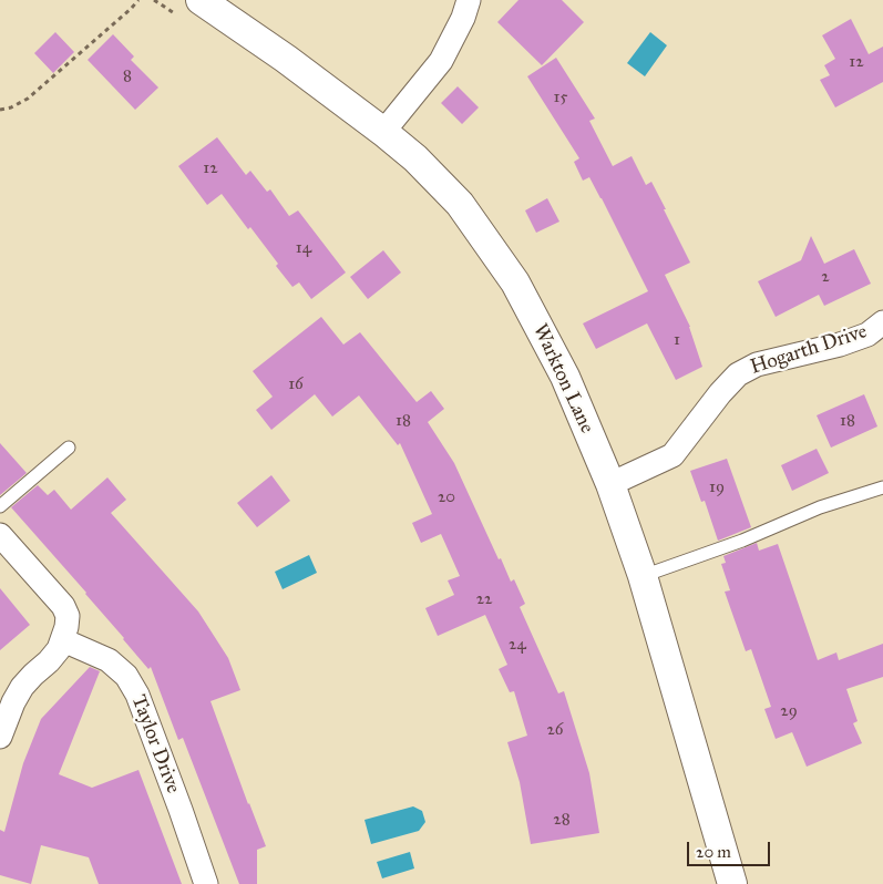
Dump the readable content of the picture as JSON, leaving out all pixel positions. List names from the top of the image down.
{
  "streets": {
    "street": ["Hogarth Drive", "Warkton Lane", "Taylor Drive"]
  },
  "crossings": [
    ["Hogarth Drive", "Warkton Lane"]
  ],
  "house_numbers": [
    "12",
    "8",
    "15",
    "12",
    "14",
    "2",
    "1",
    "16",
    "18",
    "18",
    "19",
    "20",
    "22",
    "24",
    "29",
    "26",
    "28"
  ],
  "scale_bar": "20 m"
}
